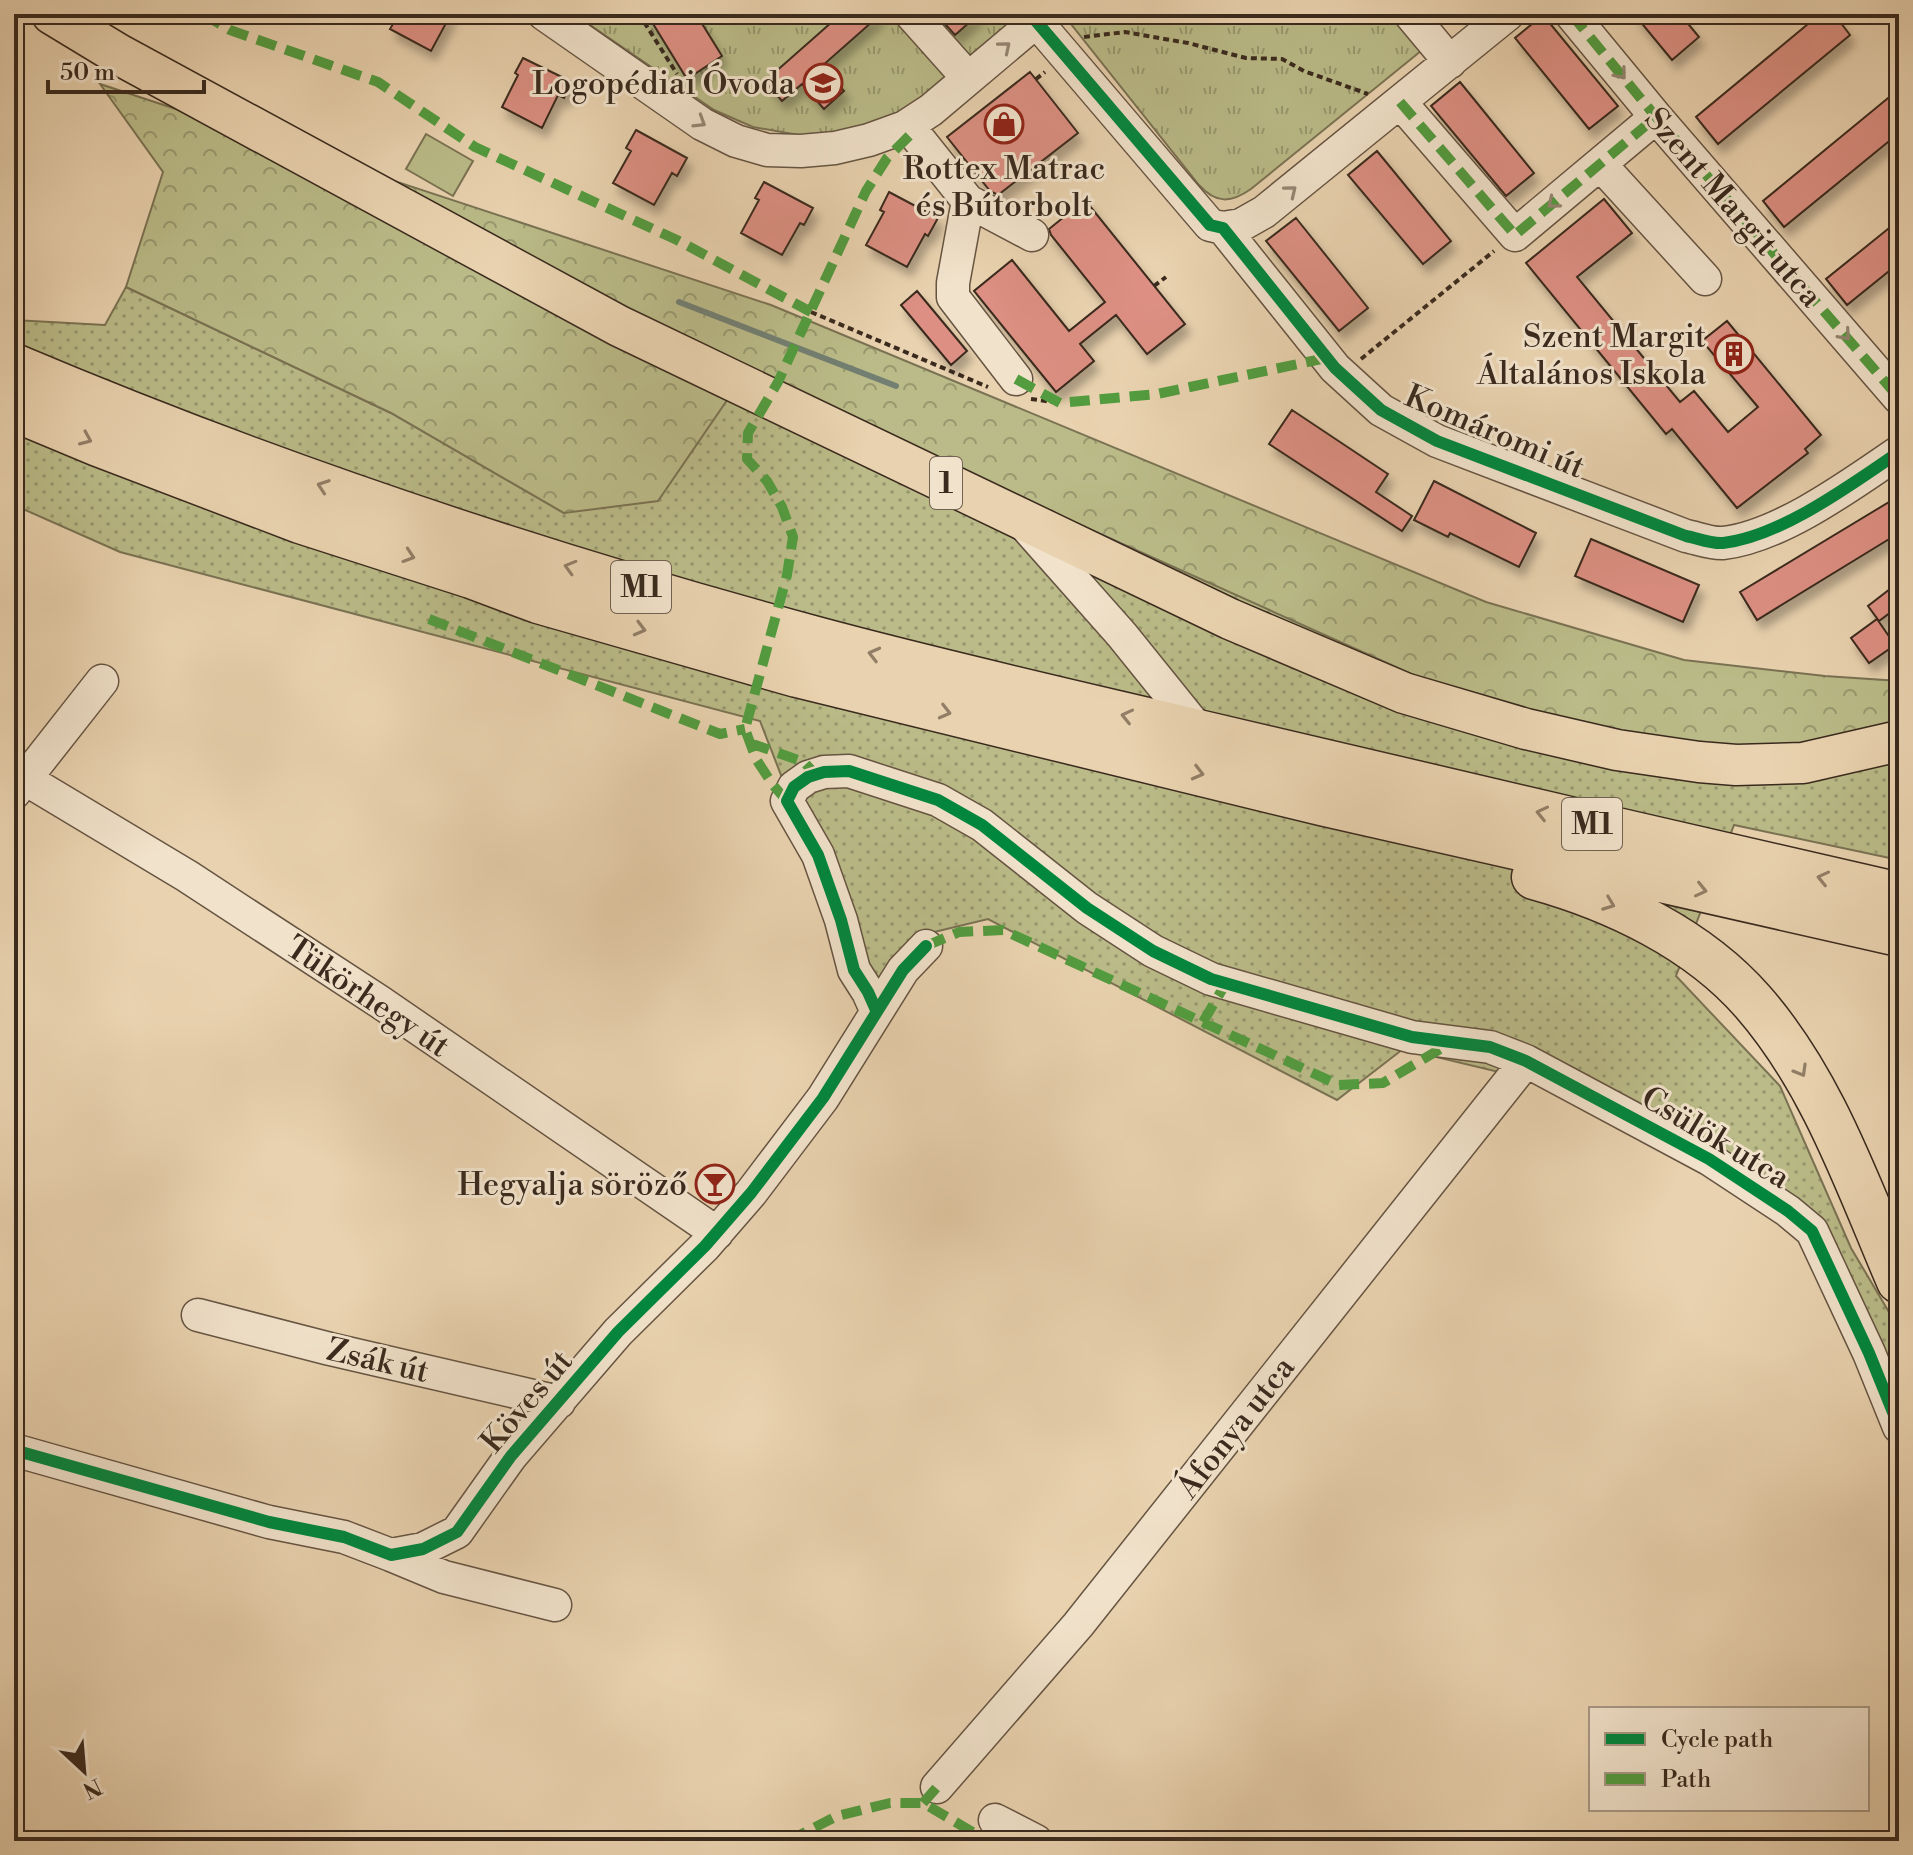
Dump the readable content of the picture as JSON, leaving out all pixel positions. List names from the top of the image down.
{
  "streets": {
    "highway": ["M1"],
    "main road": ["1"],
    "street": [
      "Szent Margit utca",
      "Komáromi út",
      "Tükörhegy út",
      "Csülök utca",
      "Zsák út",
      "Köves út",
      "Áfonya utca"
    ]
  },
  "crossings": [
    ["Tükörhegy út", "Köves út"],
    ["Csülök utca", "Köves út"],
    ["Csülök utca", "Áfonya utca"],
    ["Zsák út", "Köves út"]
  ],
  "places": {
    "school or university": ["Logopédiai Óvoda"],
    "shop": ["Rottex Matrac és Bútorbolt"],
    "building": ["Szent Margit Általános Iskola"],
    "bar": ["Hegyalja söröző"]
  },
  "legend": ["Cycle path", "Path"],
  "scale_bar": "50 m",
  "north": "bottom right"
}
